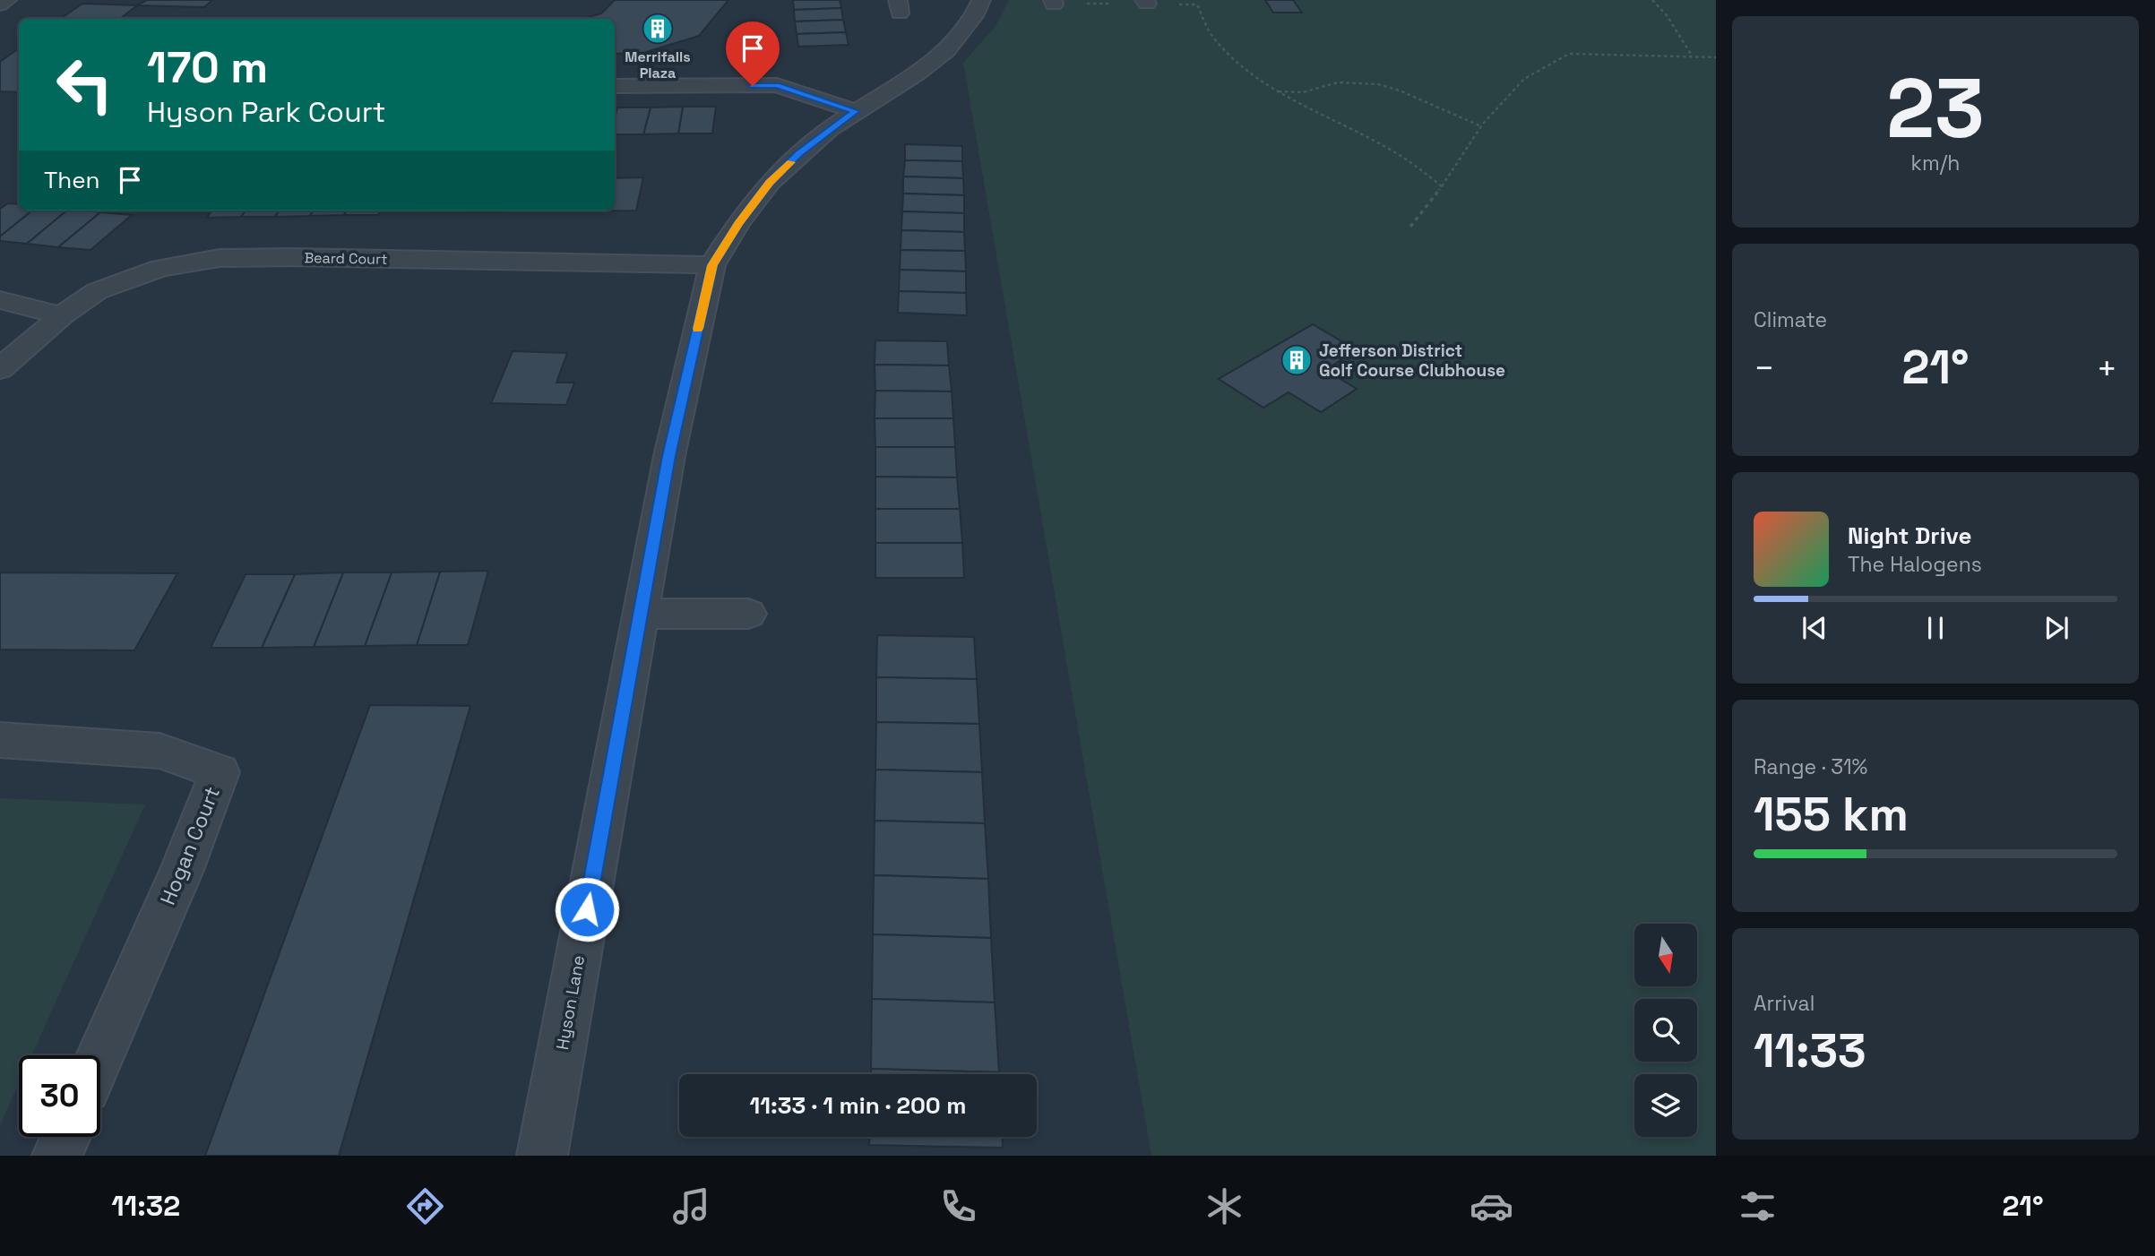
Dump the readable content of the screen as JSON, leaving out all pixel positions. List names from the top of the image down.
{
  "streets": {
    "street": ["Beard Court", "Hogan Court", "Hyson Lane"]
  },
  "crossings": [
    ["Beard Court", "Hyson Lane"]
  ],
  "places": {
    "building": ["Merrifalls Plaza", "Jefferson District Golf Course Clubhouse"]
  },
  "north": "bottom",
  "page": {
    "tile": [
      ["23", "km/h"],
      "Climate",
      ["Range · 31%", "155 km"],
      ["Arrival", "11:33"]
    ],
    "turn": ["170 m", "Hyson Park Court"],
    "then": "Then",
    "heat": ["−", "21°", "+"],
    "song": ["Night Drive", "The Halogens"],
    "limit": "30",
    "trip": "11:33 · 1 min · 200 m",
    "tabs": ["11:32", "21°"]
  }
}
